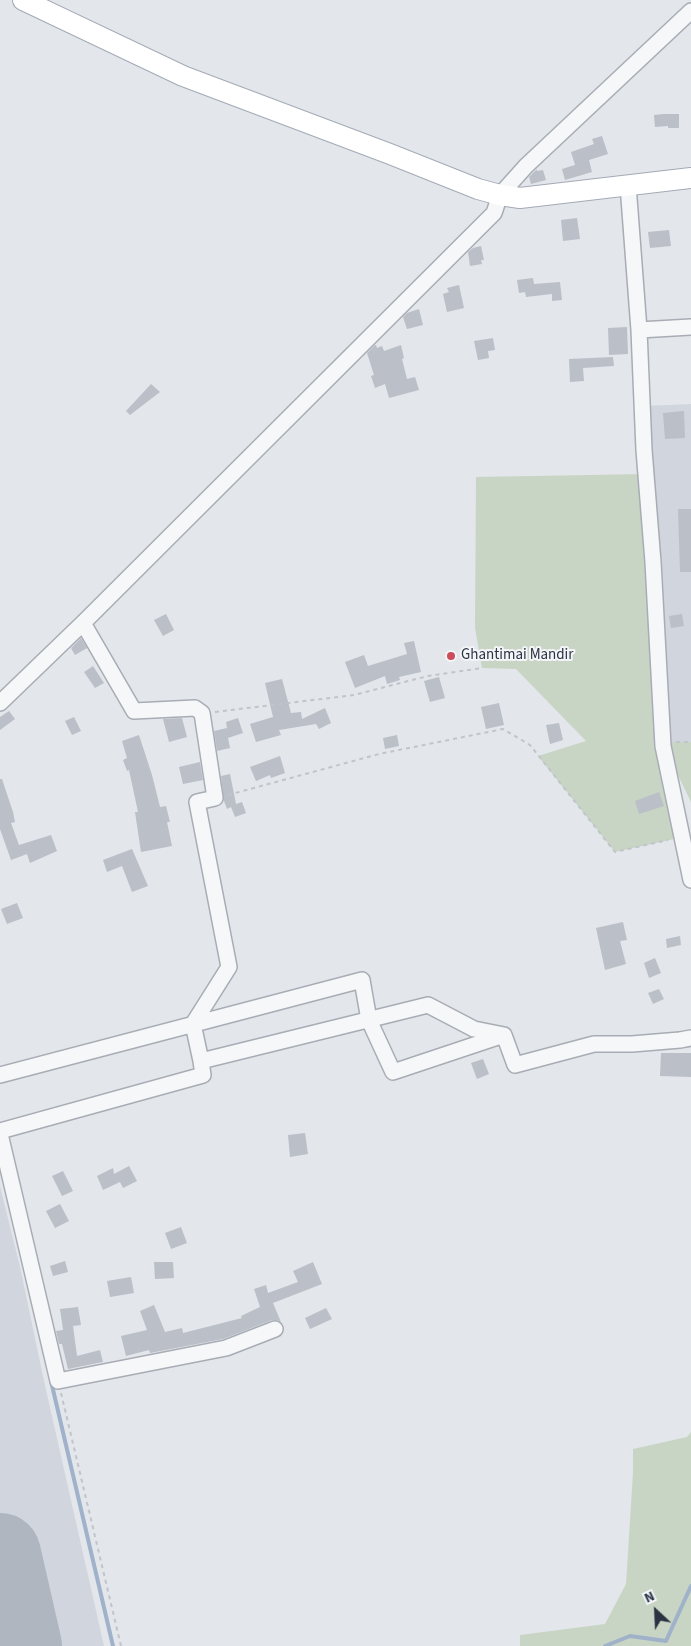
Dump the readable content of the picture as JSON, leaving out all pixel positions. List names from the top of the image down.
{
  "places": ["Ghantimai Mandir"],
  "north": "top left"
}
